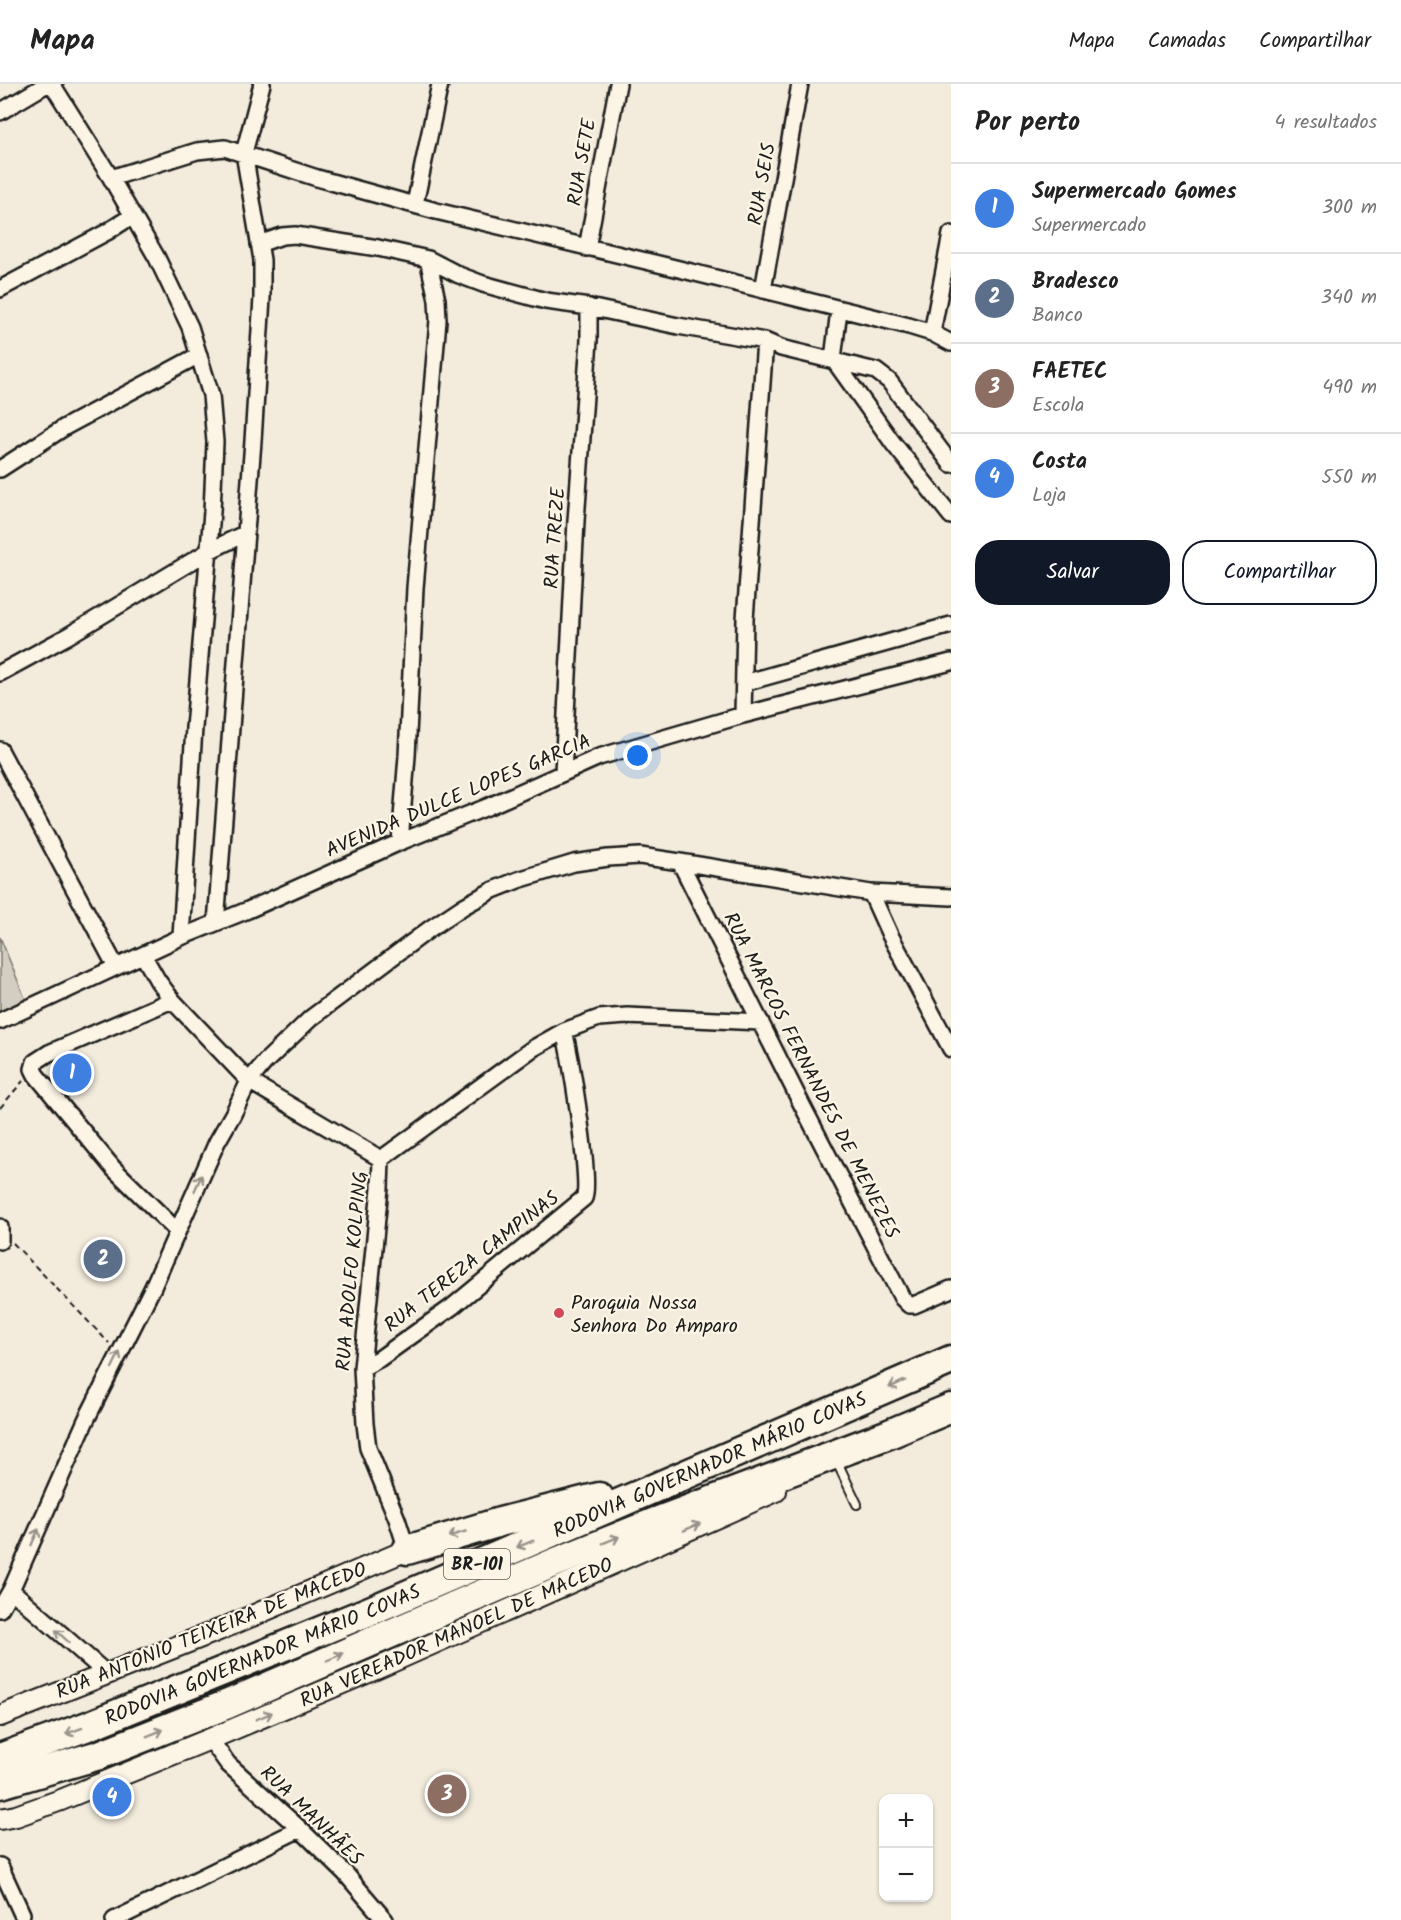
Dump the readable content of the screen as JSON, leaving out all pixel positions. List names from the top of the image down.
{
  "streets": {
    "highway": ["RODOVIA GOVERNADOR MÁRIO COVAS", "BR-101"],
    "street": [
      "RUA SETE",
      "RUA SEIS",
      "RUA TREZE",
      "AVENIDA DULCE LOPES GARCIA",
      "RUA MARCOS FERNANDES DE MENEZES",
      "RUA TEREZA CAMPINAS",
      "RUA ADOLFO KOLPING",
      "RUA ANTONIO TEIXEIRA DE MACEDO",
      "RUA VEREADOR MANOEL DE MACEDO",
      "RUA MANHÃES"
    ]
  },
  "crossings": [
    ["RUA TREZE", "AVENIDA DULCE LOPES GARCIA"],
    ["RUA MARCOS FERNANDES DE MENEZES", "RUA ADOLFO KOLPING"],
    ["RUA TEREZA CAMPINAS", "RUA ADOLFO KOLPING"],
    ["RUA ADOLFO KOLPING", "RUA ANTONIO TEIXEIRA DE MACEDO"],
    ["RODOVIA GOVERNADOR MÁRIO COVAS", "RUA VEREADOR MANOEL DE MACEDO"],
    ["RUA VEREADOR MANOEL DE MACEDO", "RUA MANHÃES"]
  ],
  "one_way": ["RUA VEREADOR MANOEL DE MACEDO"],
  "places": ["Paroquia Nossa Senhora Do Amparo"],
  "page": {
    "header": "Mapa",
    "nav": ["Mapa", "Camadas", "Compartilhar"],
    "heading": ["Por perto", "4 resultados"],
    "list": [
      {
        "mark": "1",
        "name": "Supermercado Gomes",
        "note": "Supermercado",
        "value": "300 m"
      },
      {
        "mark": "2",
        "name": "Bradesco",
        "note": "Banco",
        "value": "340 m"
      },
      {
        "mark": "3",
        "name": "FAETEC",
        "note": "Escola",
        "value": "490 m"
      },
      {
        "mark": "4",
        "name": "Costa",
        "note": "Loja",
        "value": "550 m"
      }
    ],
    "buttons": ["Salvar", "Compartilhar"],
    "pins": [
      "1",
      "2",
      "3",
      "4"
    ],
    "map_buttons": ["+", "−"]
  }
}
